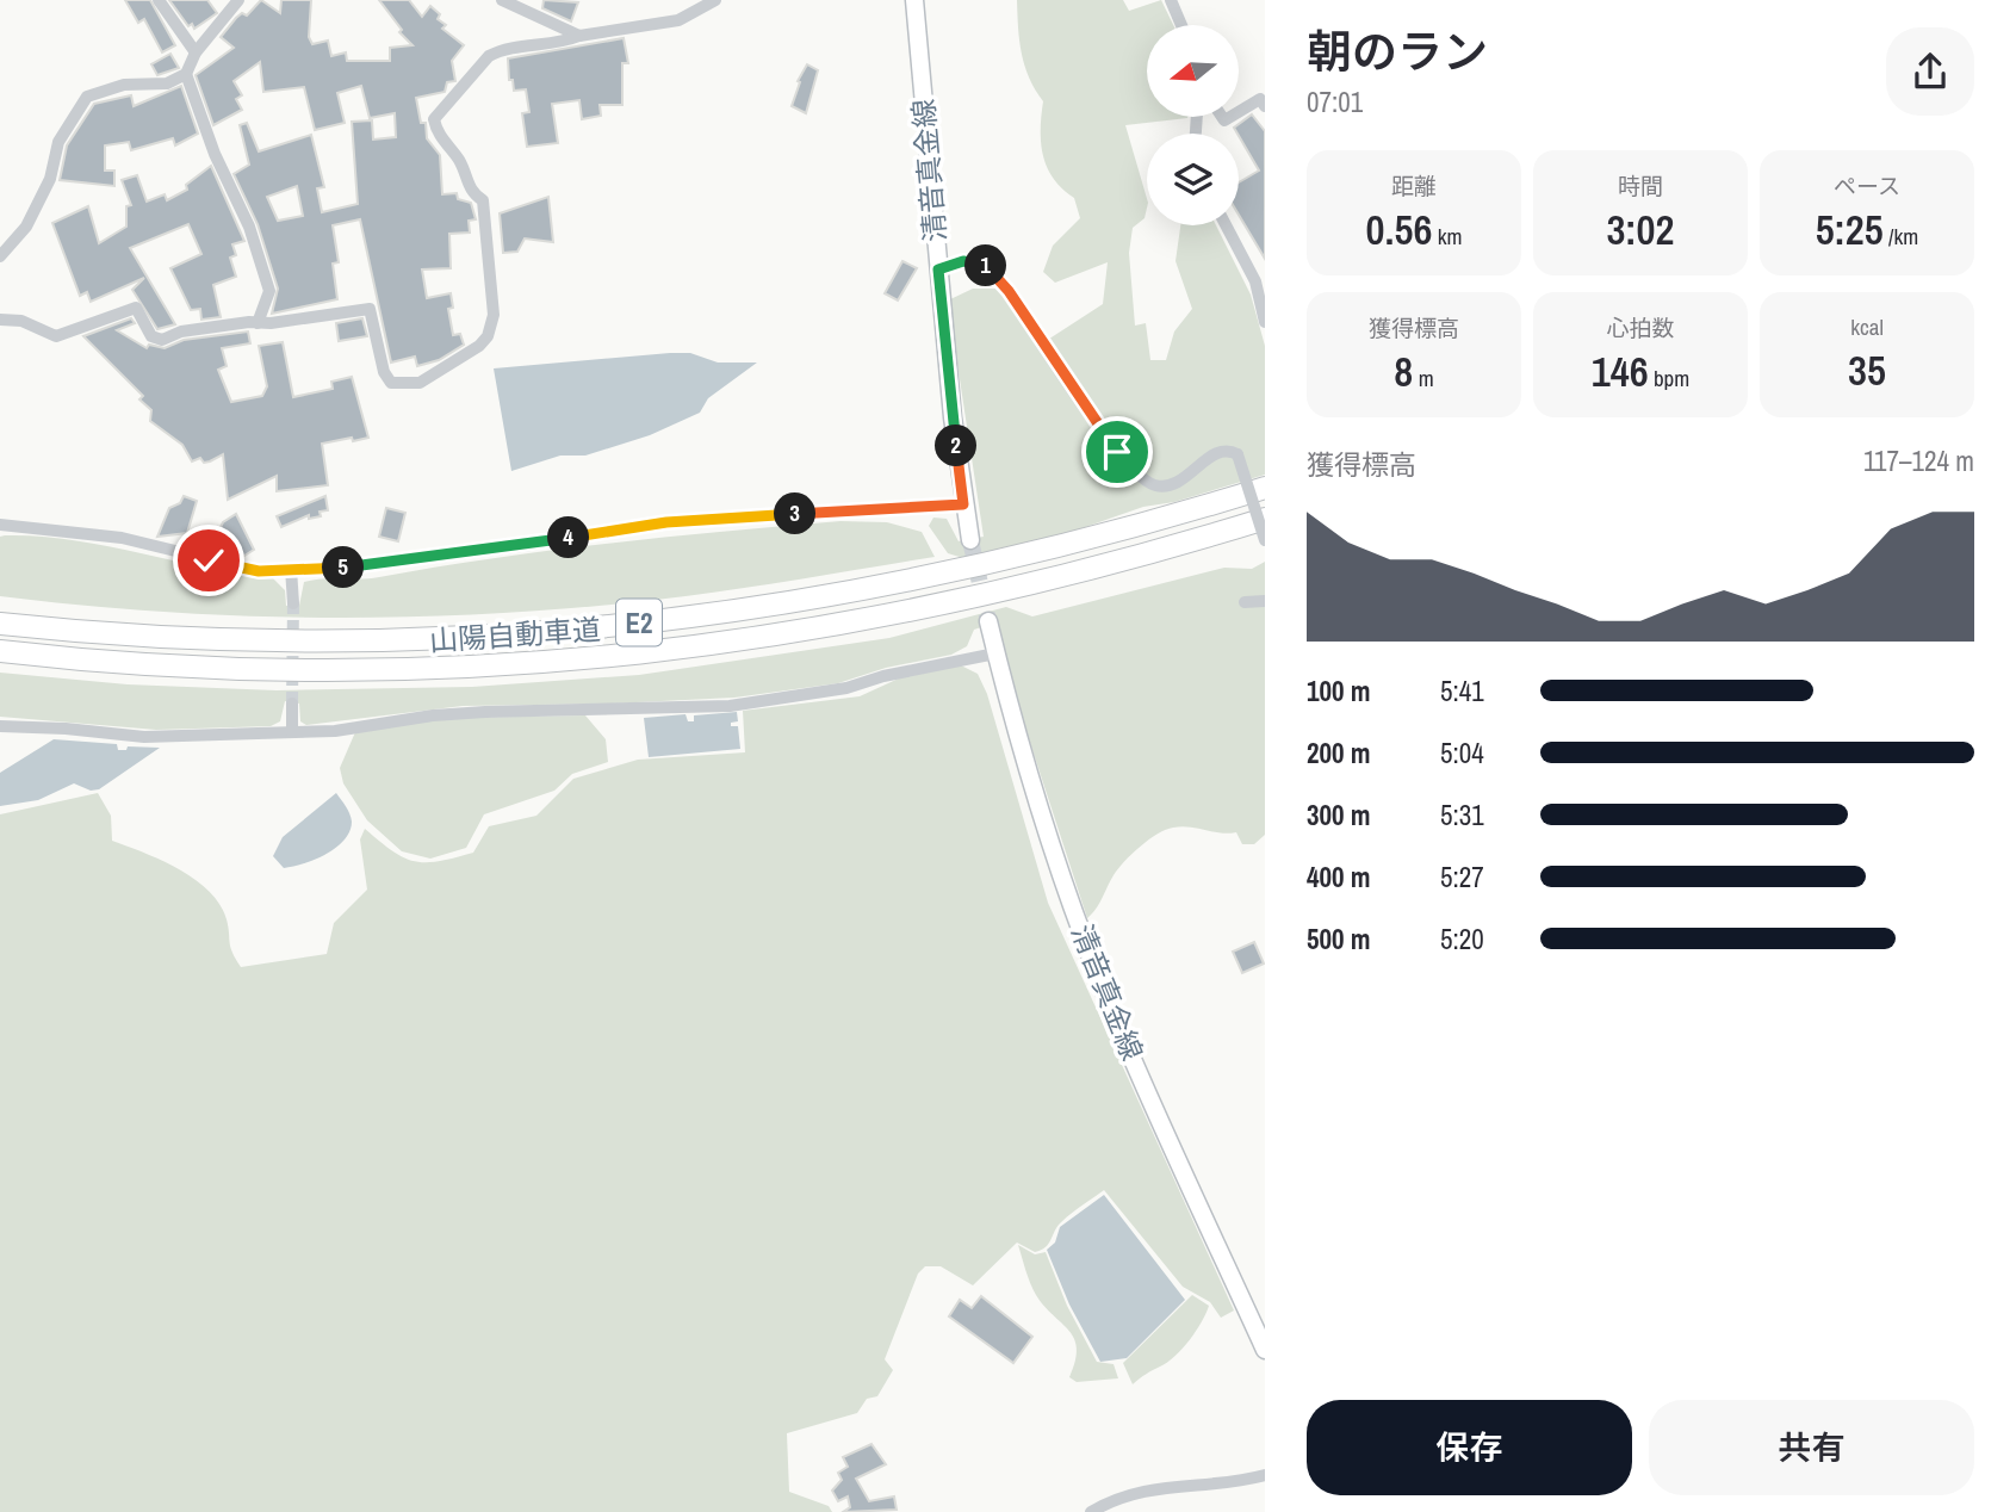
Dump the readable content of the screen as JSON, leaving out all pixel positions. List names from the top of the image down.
{
  "streets": {
    "highway": ["E2", "山陽自動車道"],
    "main road": ["清音真金線"]
  },
  "north": "left",
  "page": {
    "heading": ["朝のラン", "07:01"],
    "stats": [
      ["距離", "0.56 km"],
      ["時間", "3:02"],
      ["ペース", "5:25 /km"],
      ["獲得標高", "8 m"],
      ["心拍数", "146 bpm"],
      ["kcal", "35"]
    ],
    "pins": [
      "1",
      "2",
      "3",
      "4",
      "5"
    ],
    "chart": ["獲得標高", "117–124 m"],
    "list": [
      {
        "name": "100 m",
        "note": "5:41"
      },
      {
        "name": "200 m",
        "note": "5:04"
      },
      {
        "name": "300 m",
        "note": "5:31"
      },
      {
        "name": "400 m",
        "note": "5:27"
      },
      {
        "name": "500 m",
        "note": "5:20"
      }
    ],
    "buttons": ["保存", "共有"]
  }
}
